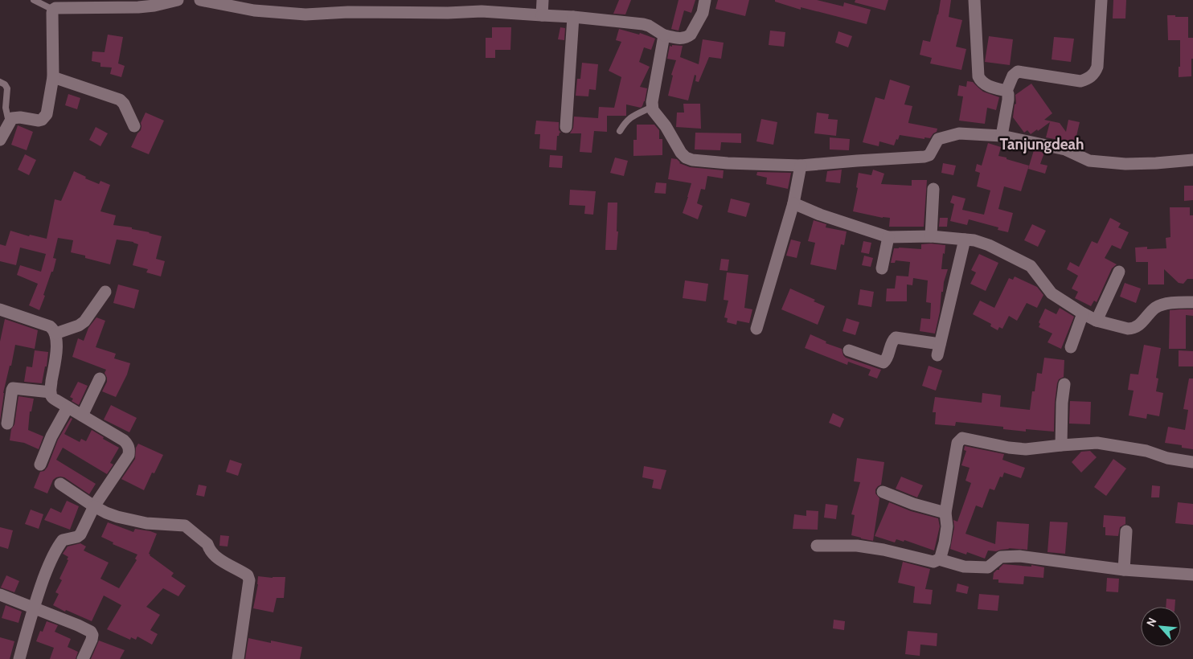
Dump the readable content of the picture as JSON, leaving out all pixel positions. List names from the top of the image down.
{
  "districts": ["Tanjungdeah"],
  "north": "top left"
}
